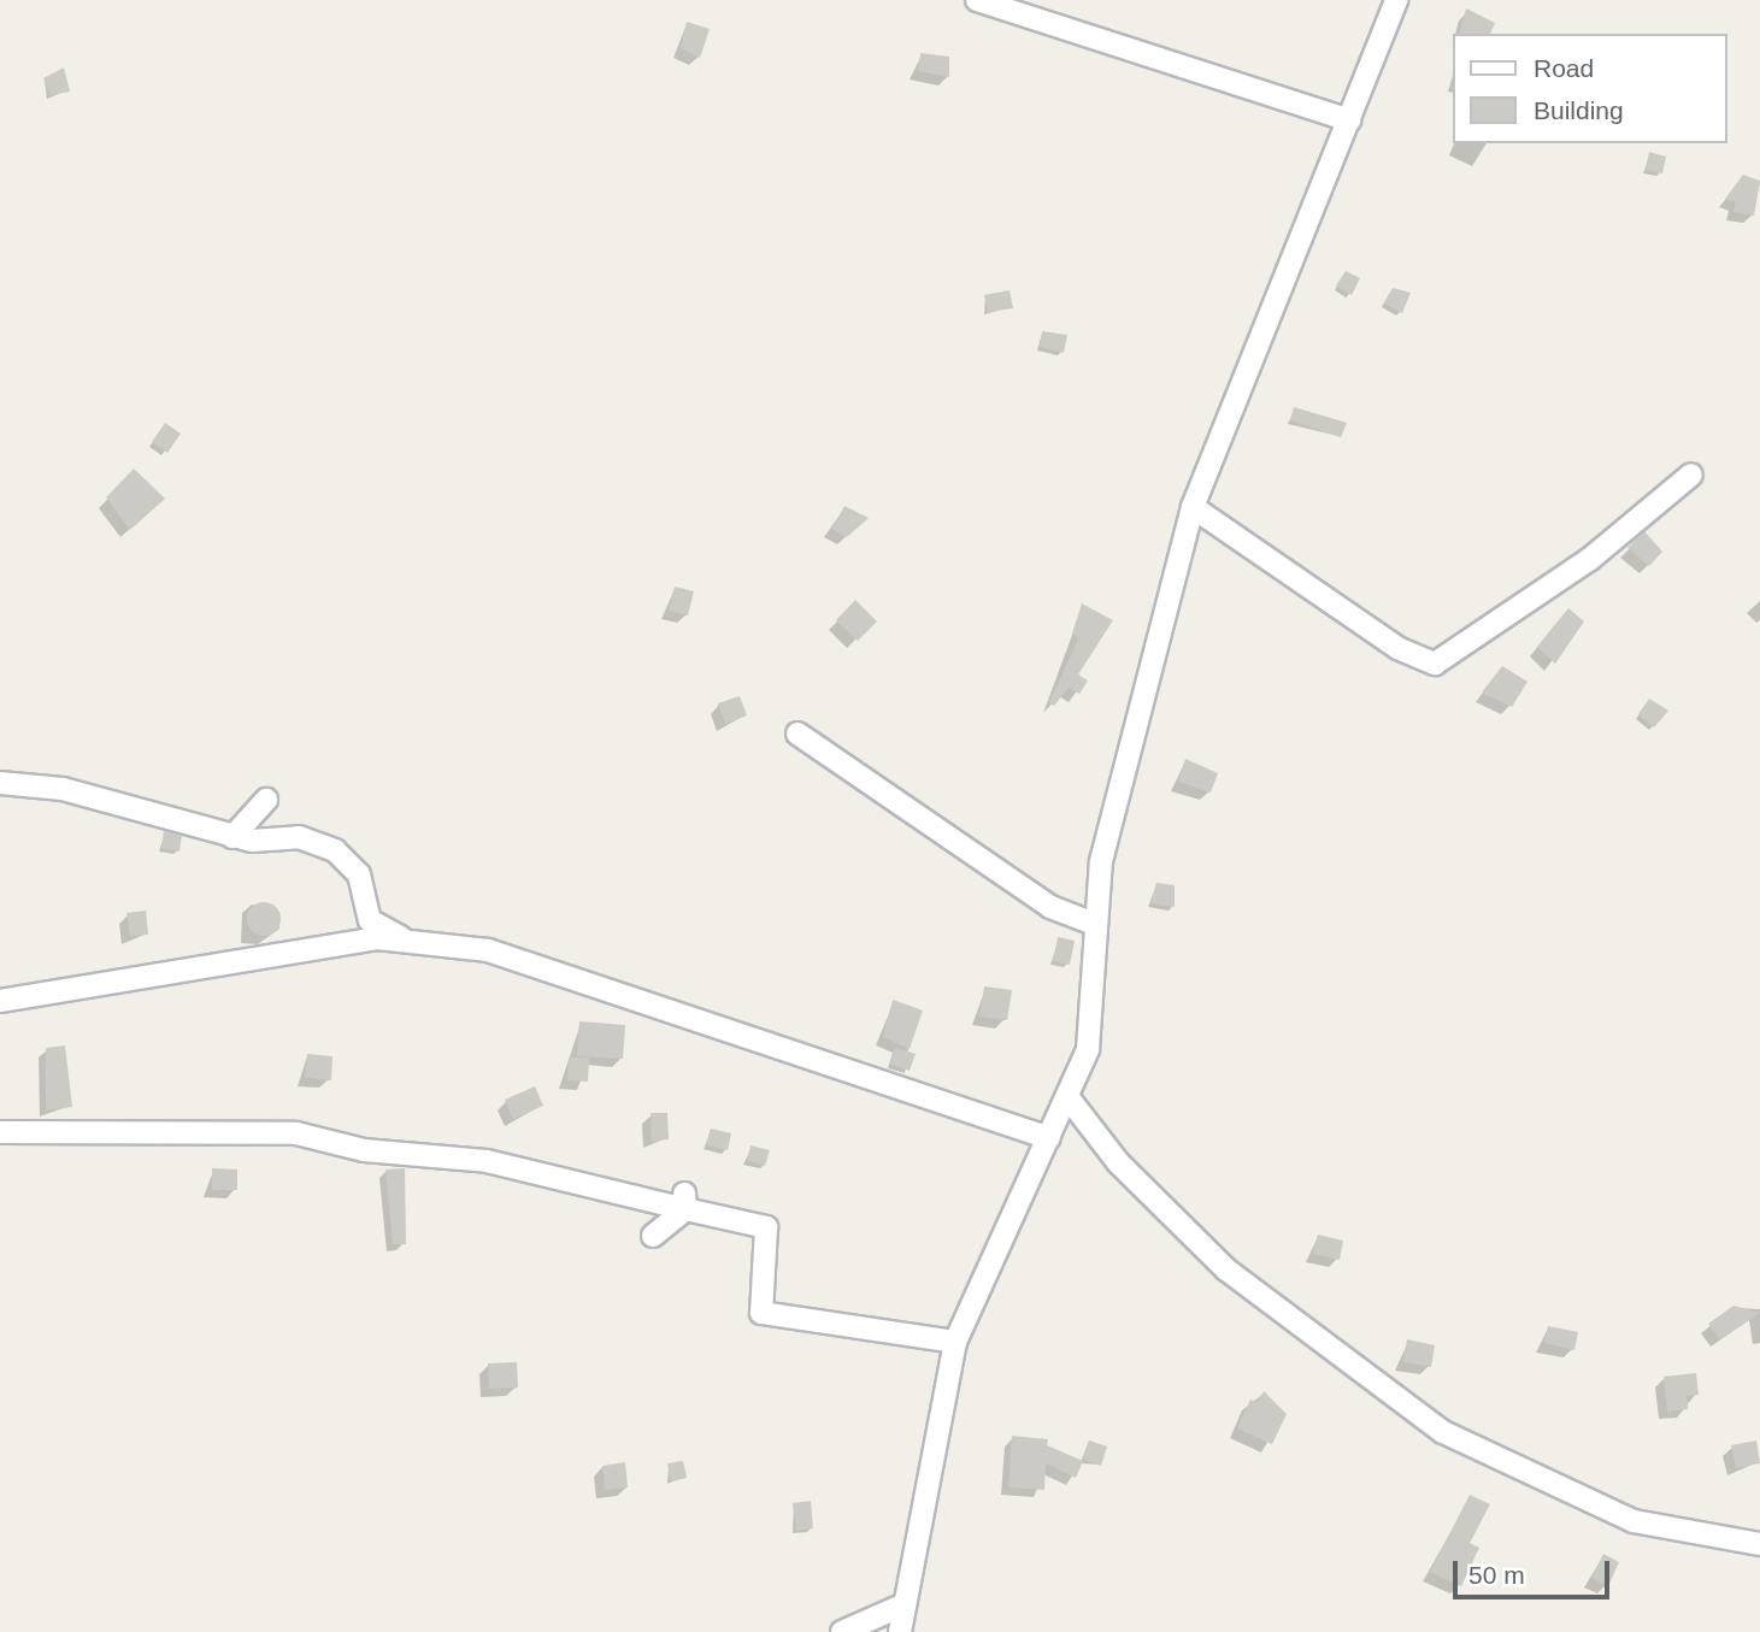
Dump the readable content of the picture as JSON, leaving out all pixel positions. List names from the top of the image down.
{
  "legend": ["Road", "Building"],
  "scale_bar": "50 m"
}
